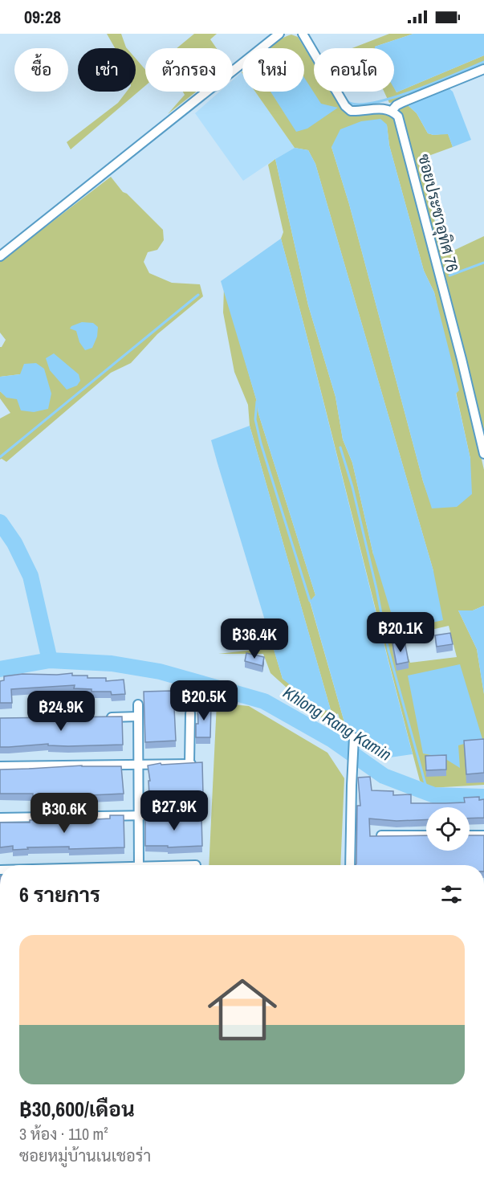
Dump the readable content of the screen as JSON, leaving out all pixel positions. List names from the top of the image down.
{
  "streets": {
    "street": ["ซอยประชาอุทิศ 76"]
  },
  "water": ["Khlong Rang Kamin"],
  "page": {
    "status": "09:28",
    "chip": [
      "ซื้อ",
      "เช่า",
      "ตัวกรอง",
      "ใหม่",
      "คอนโด"
    ],
    "price": [
      "฿20.1K",
      "฿36.4K",
      "฿20.5K",
      "฿24.9K",
      "฿27.9K",
      "฿30.6K"
    ],
    "heading": "6 รายการ",
    "list": [
      {
        "name": "฿30,600/เดือน",
        "note": "3 ห้อง · 110 m² · ซอยหมู่บ้านเนเชอร่า"
      }
    ]
  }
}
